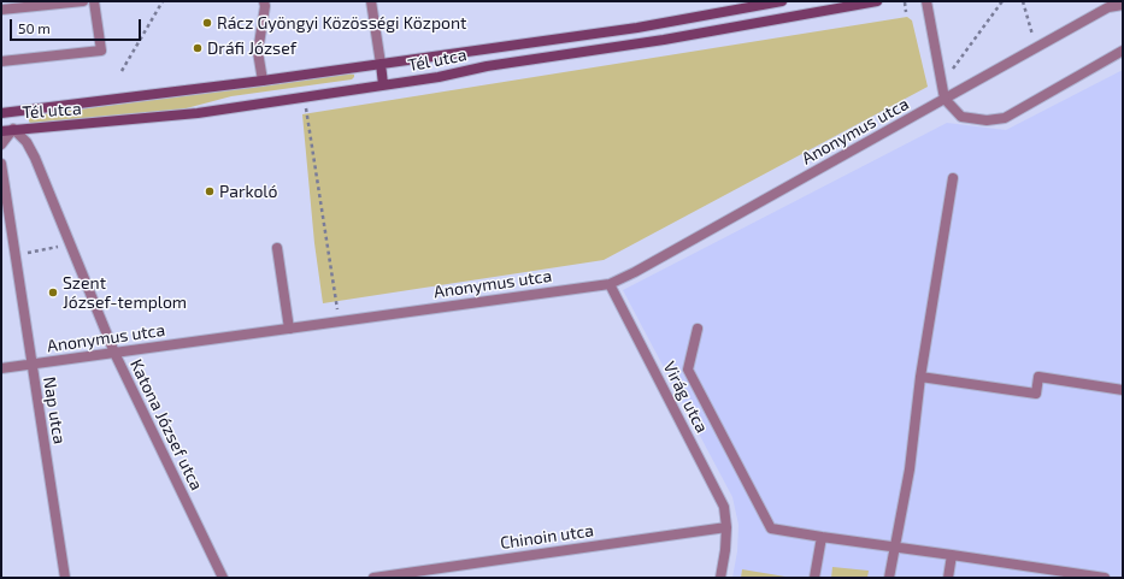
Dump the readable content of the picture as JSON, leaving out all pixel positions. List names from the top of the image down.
{
  "streets": {
    "street": [
      "Tél utca",
      "Anonymus utca",
      "Virág utca",
      "Nap utca",
      "Katona József utca",
      "Chinoin utca"
    ]
  },
  "crossings": [
    ["Tél utca", "Katona József utca"],
    ["Anonymus utca", "Virág utca"],
    ["Anonymus utca", "Nap utca"],
    ["Anonymus utca", "Katona József utca"],
    ["Virág utca", "Chinoin utca"]
  ],
  "places": [
    "Rácz Gyöngyi Közösségi Központ",
    "Dráfi József",
    "Parkoló",
    "Szent József-templom"
  ],
  "scale_bar": "50 m"
}
